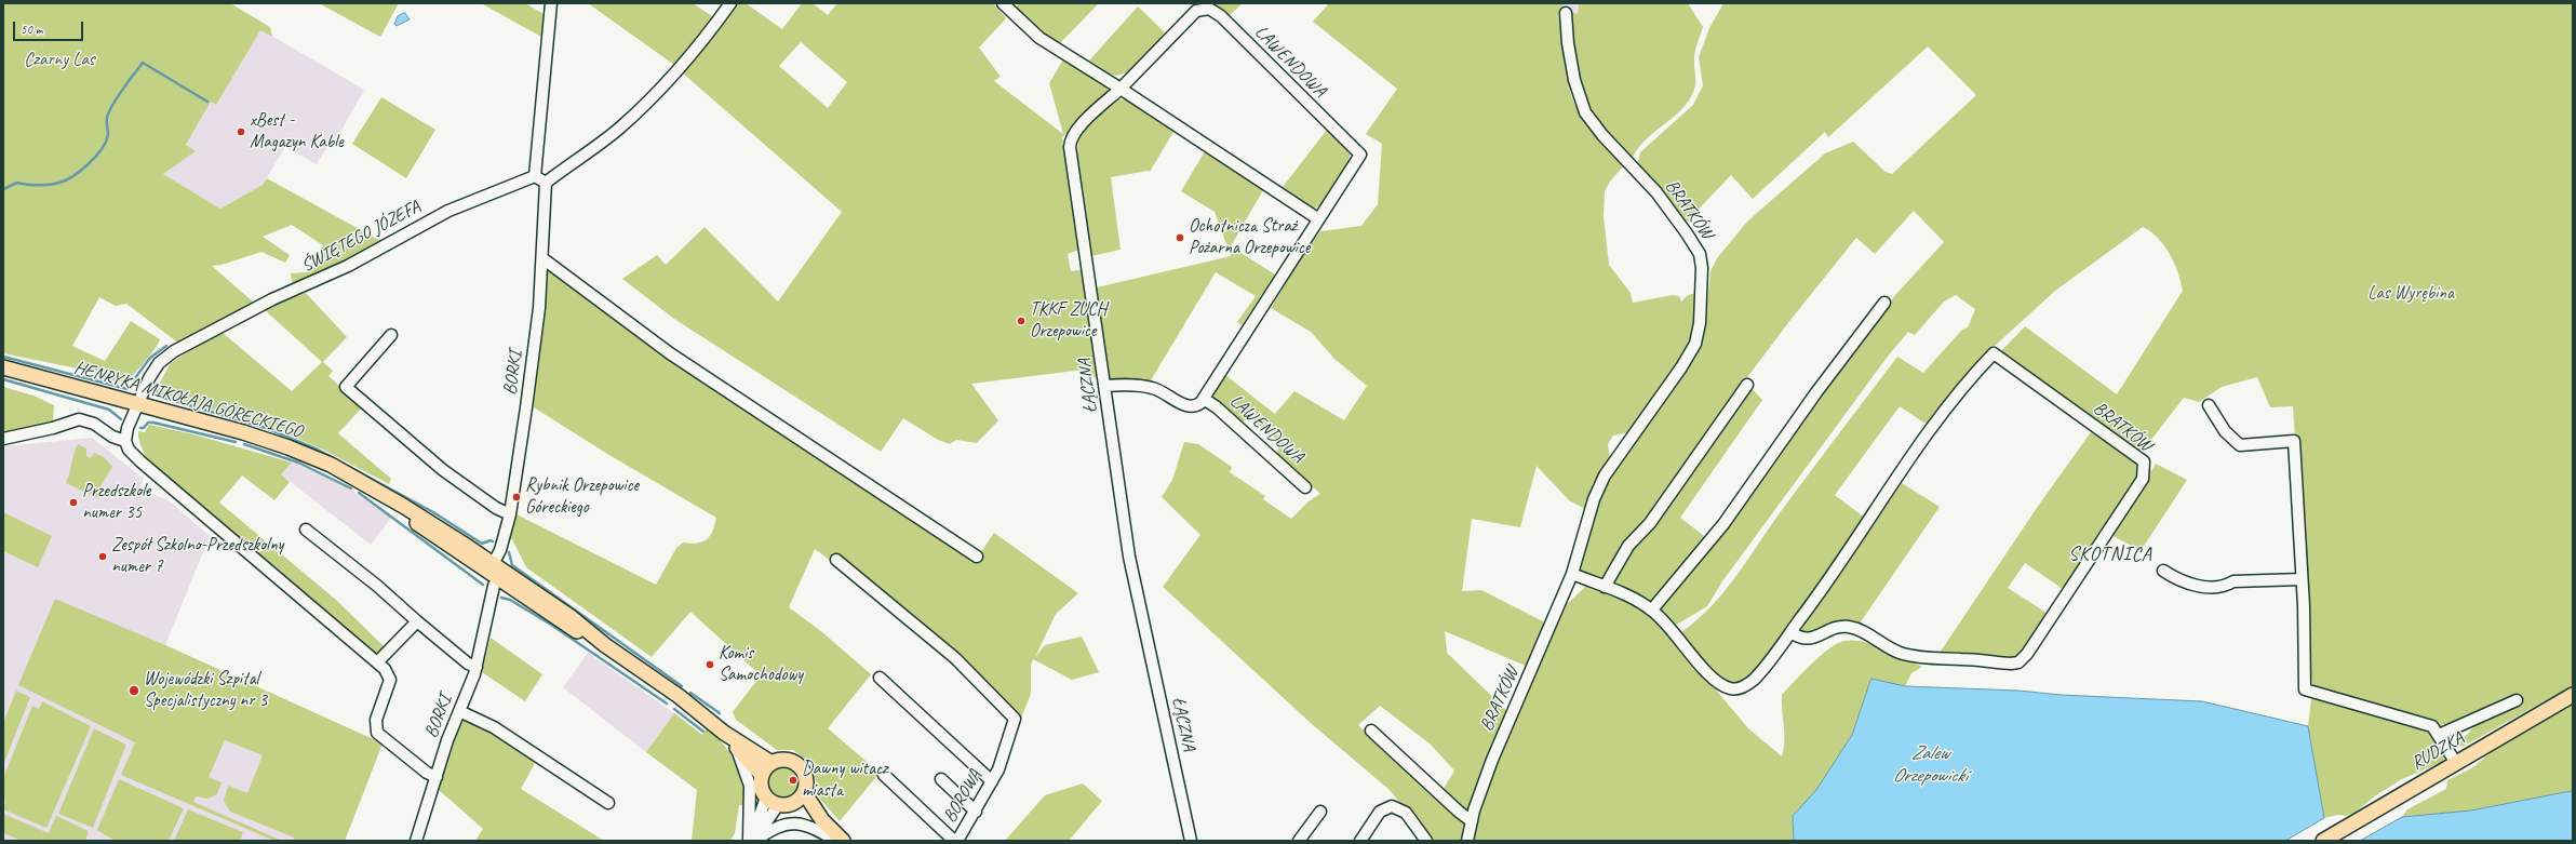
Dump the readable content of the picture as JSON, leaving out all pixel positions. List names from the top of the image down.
{
  "streets": {
    "main road": ["HENRYKA MIKOŁAJA GÓRECKIEGO", "RUDZKA"],
    "street": [
      "LAWENDOWA",
      "BRATKÓW",
      "ŚWIĘTEGO JÓZEFA",
      "BORKI",
      "ŁĄCZNA",
      "BOROWA"
    ]
  },
  "crossings": [
    ["LAWENDOWA", "ŁĄCZNA"],
    ["ŚWIĘTEGO JÓZEFA", "HENRYKA MIKOŁAJA GÓRECKIEGO"],
    ["BORKI", "HENRYKA MIKOŁAJA GÓRECKIEGO"]
  ],
  "districts": ["SKOTNICA"],
  "water": ["Zalew Orzepowicki"],
  "parks": ["Czarny Las", "Las Wyrębina"],
  "places": [
    "xBest - Magazyn Kable",
    "Ochotnicza Straż Pożarna Orzepowice",
    "TKKF ZUCH Orzepowice",
    "Rybnik Orzepowice Góreckiego",
    "Przedszkole numer 35",
    "Zespół Szkolno-Przedszkolny numer 7",
    "Komis Samochodowy",
    "Wojewódzki Szpital Specjalistyczny nr 3",
    "Dawny witacz miasta"
  ],
  "scale_bar": "50 m"
}
